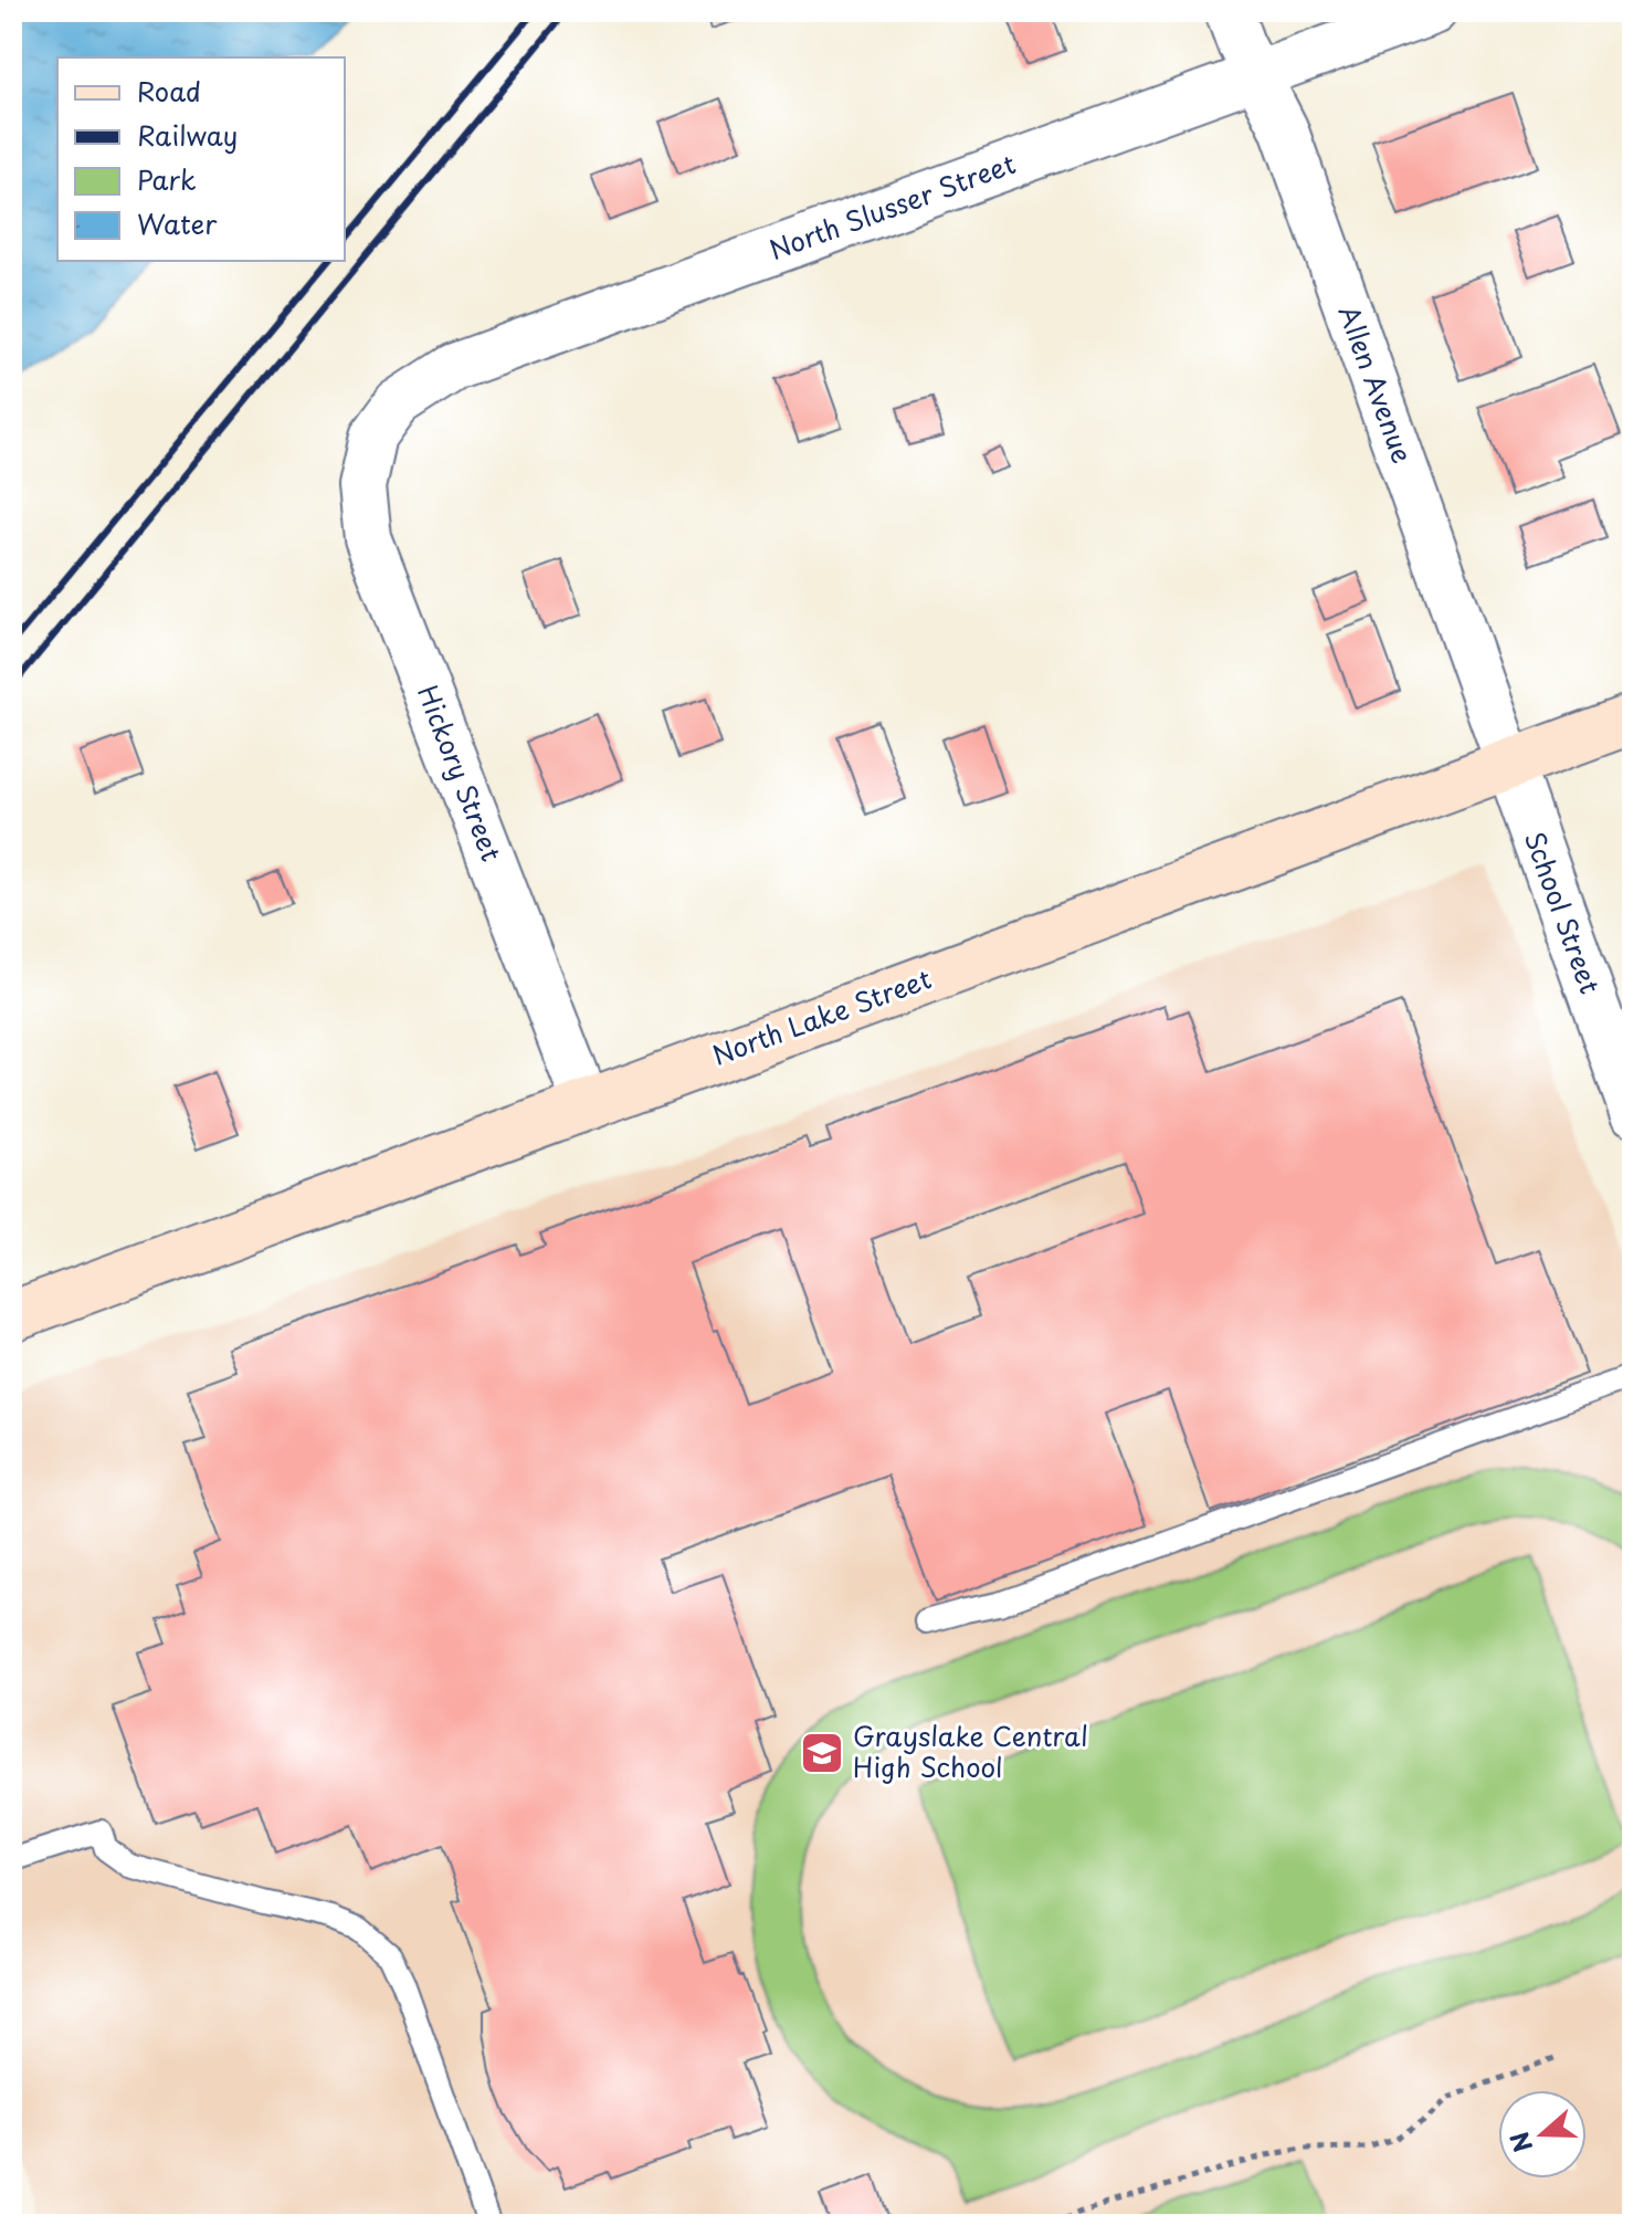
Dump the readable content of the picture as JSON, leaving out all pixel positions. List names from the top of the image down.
{
  "streets": {
    "street": [
      "North Slusser Street",
      "Allen Avenue",
      "Hickory Street",
      "School Street",
      "North Lake Street"
    ]
  },
  "crossings": [
    ["North Slusser Street", "Allen Avenue"],
    ["North Slusser Street", "Hickory Street"],
    ["Allen Avenue", "School Street"],
    ["Allen Avenue", "North Lake Street"],
    ["Hickory Street", "North Lake Street"],
    ["School Street", "North Lake Street"]
  ],
  "places": {
    "school or university": ["Grayslake Central High School"]
  },
  "legend": [
    "Road",
    "Railway",
    "Park",
    "Water"
  ],
  "north": "left"
}
